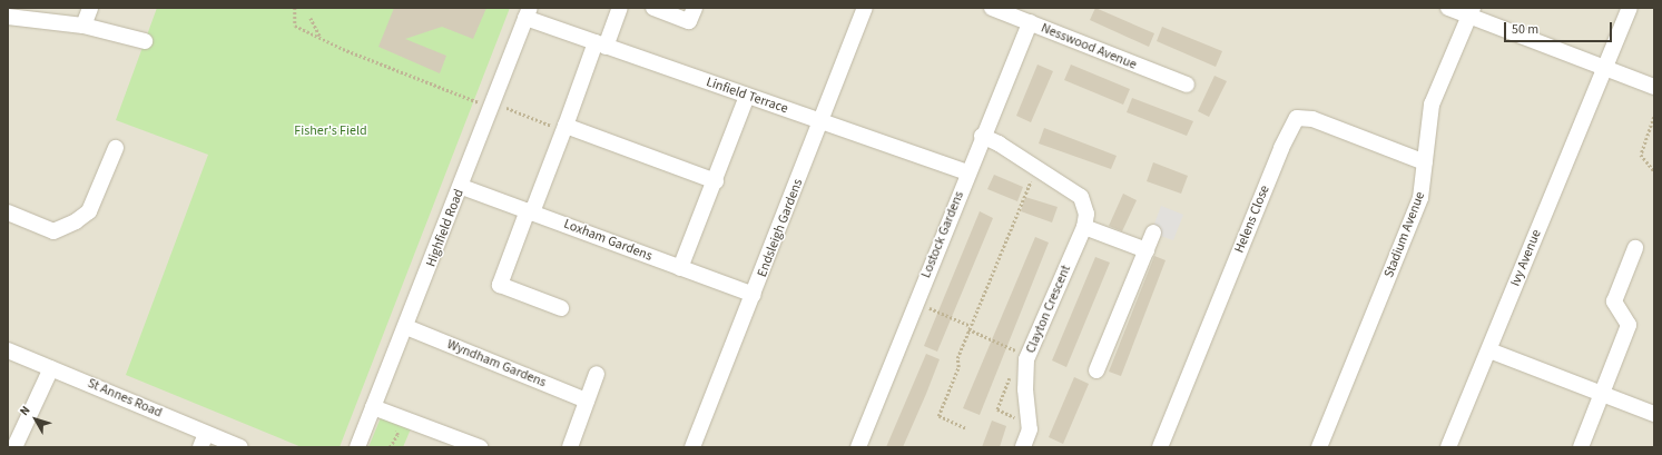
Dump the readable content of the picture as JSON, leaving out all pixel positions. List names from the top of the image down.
{
  "streets": {
    "street": [
      "Nesswood Avenue",
      "Linfield Terrace",
      "Helens Close",
      "Highfield Road",
      "Endsleigh Gardens",
      "Lostock Gardens",
      "Stadium Avenue",
      "Loxham Gardens",
      "Ivy Avenue",
      "Clayton Crescent",
      "Wyndham Gardens",
      "St Annes Road"
    ]
  },
  "crossings": [
    ["Nesswood Avenue", "Lostock Gardens"],
    ["Linfield Terrace", "Highfield Road"],
    ["Linfield Terrace", "Endsleigh Gardens"],
    ["Linfield Terrace", "Lostock Gardens"],
    ["Helens Close", "Stadium Avenue"],
    ["Highfield Road", "Loxham Gardens"],
    ["Highfield Road", "Wyndham Gardens"],
    ["Endsleigh Gardens", "Loxham Gardens"],
    ["Lostock Gardens", "Clayton Crescent"]
  ],
  "parks": ["Fisher's Field"],
  "scale_bar": "50 m",
  "north": "top left"
}
